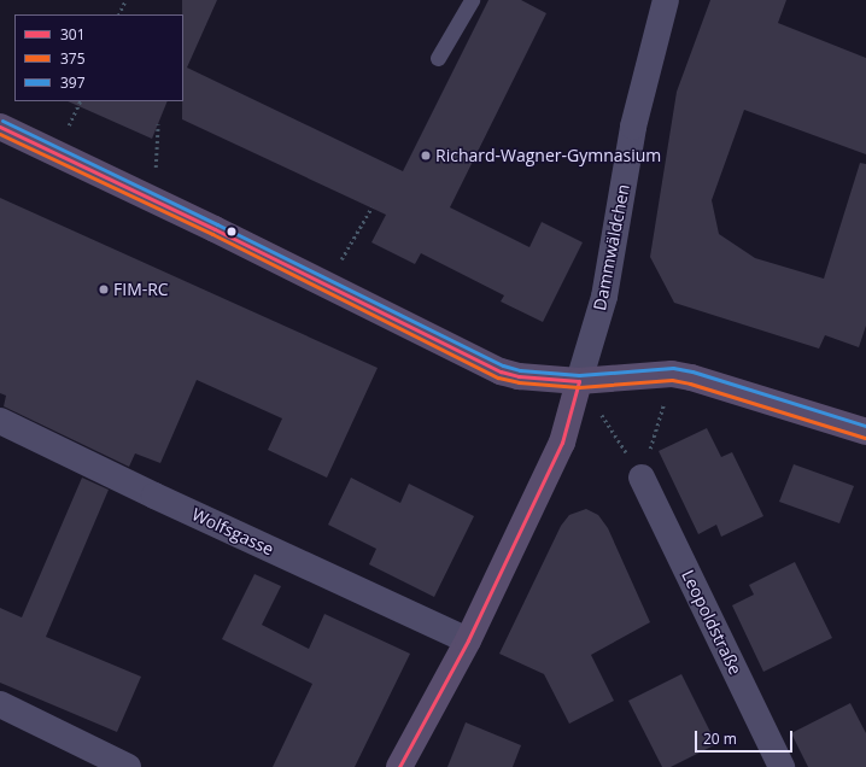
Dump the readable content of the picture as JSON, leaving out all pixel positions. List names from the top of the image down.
{
  "streets": {
    "street": ["Dammwäldchen", "Wolfsgasse", "Leopoldstraße"]
  },
  "places": ["Richard-Wagner-Gymnasium", "FIM-RC"],
  "lines": ["transit line 397", "transit line 301", "transit line 375"],
  "legend": ["301", "375", "397"],
  "scale_bar": "20 m"
}
